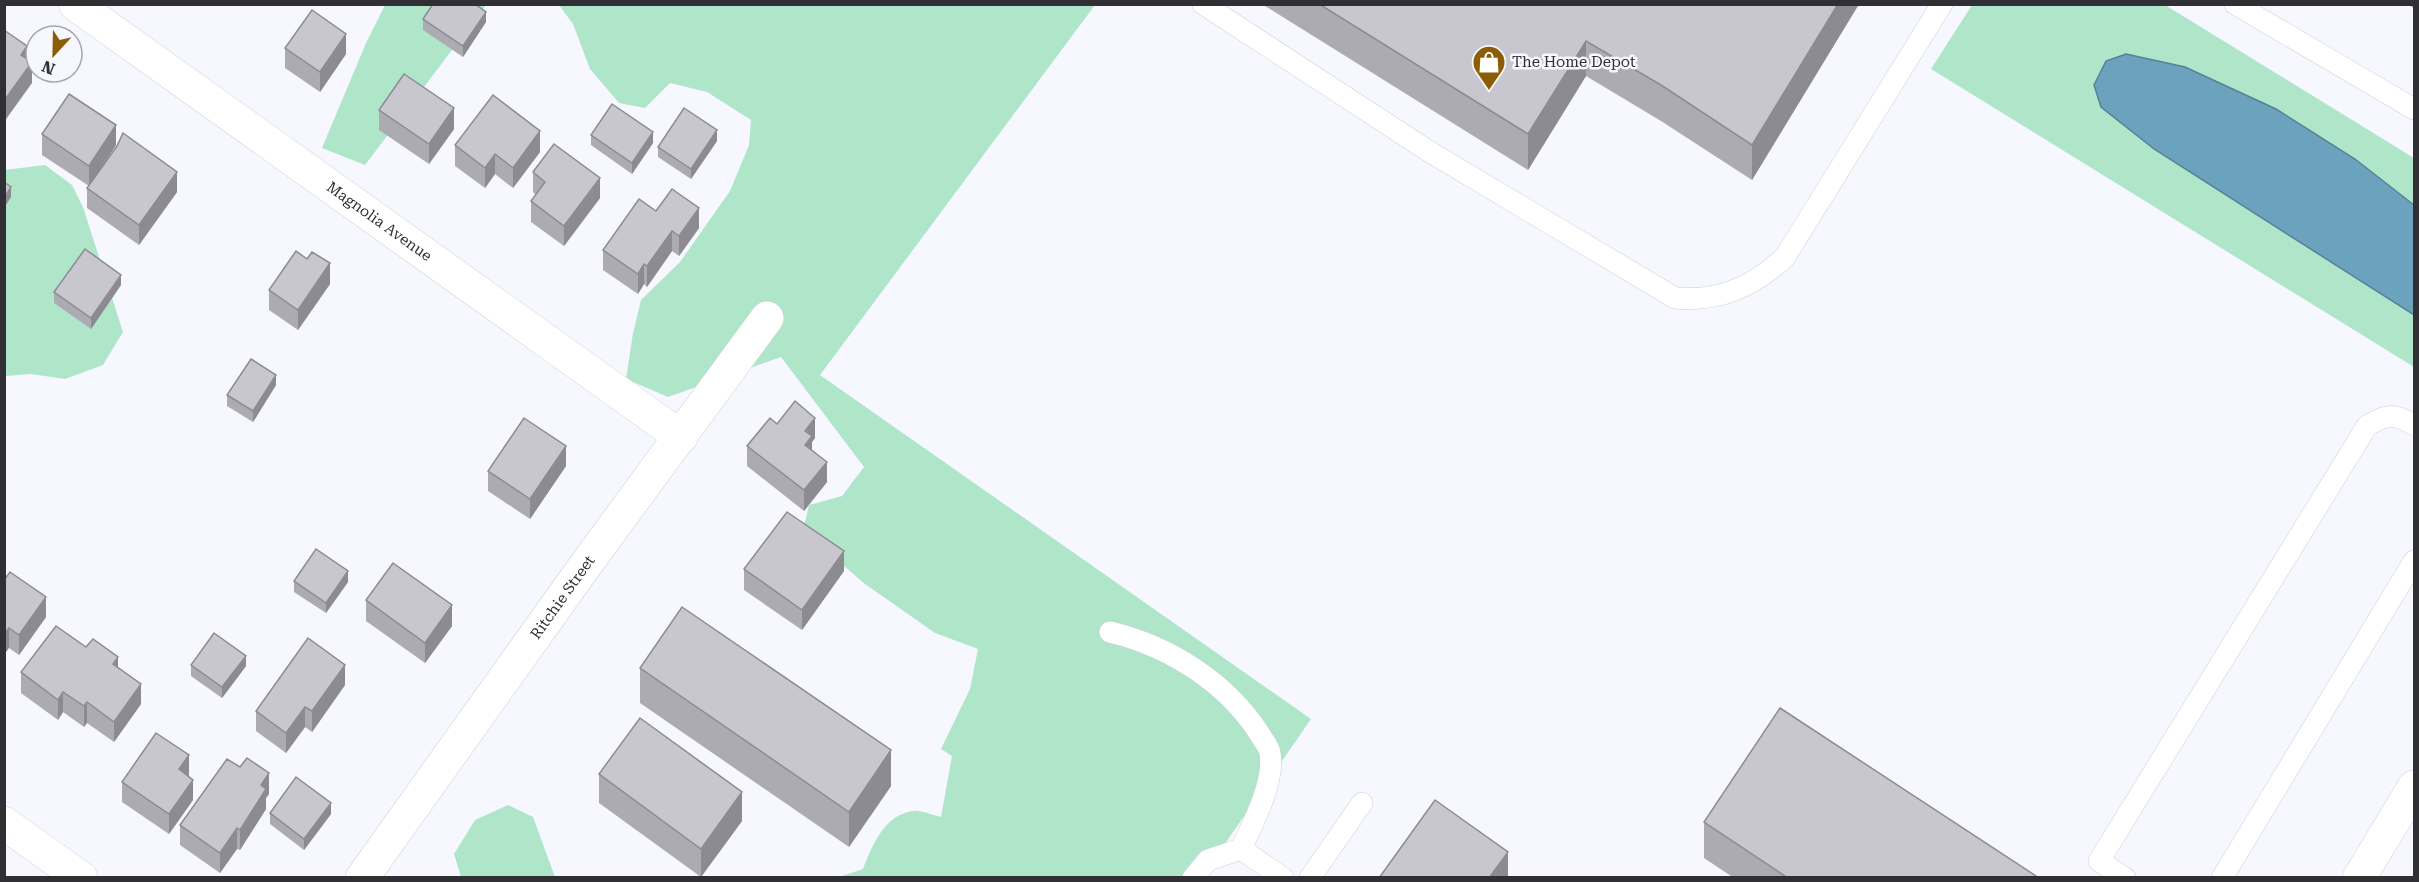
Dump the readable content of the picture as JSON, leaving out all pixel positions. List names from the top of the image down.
{
  "streets": {
    "street": ["Magnolia Avenue", "Ritchie Street"]
  },
  "crossings": [
    ["Magnolia Avenue", "Ritchie Street"]
  ],
  "places": {
    "shop": ["The Home Depot"]
  },
  "north": "bottom"
}
